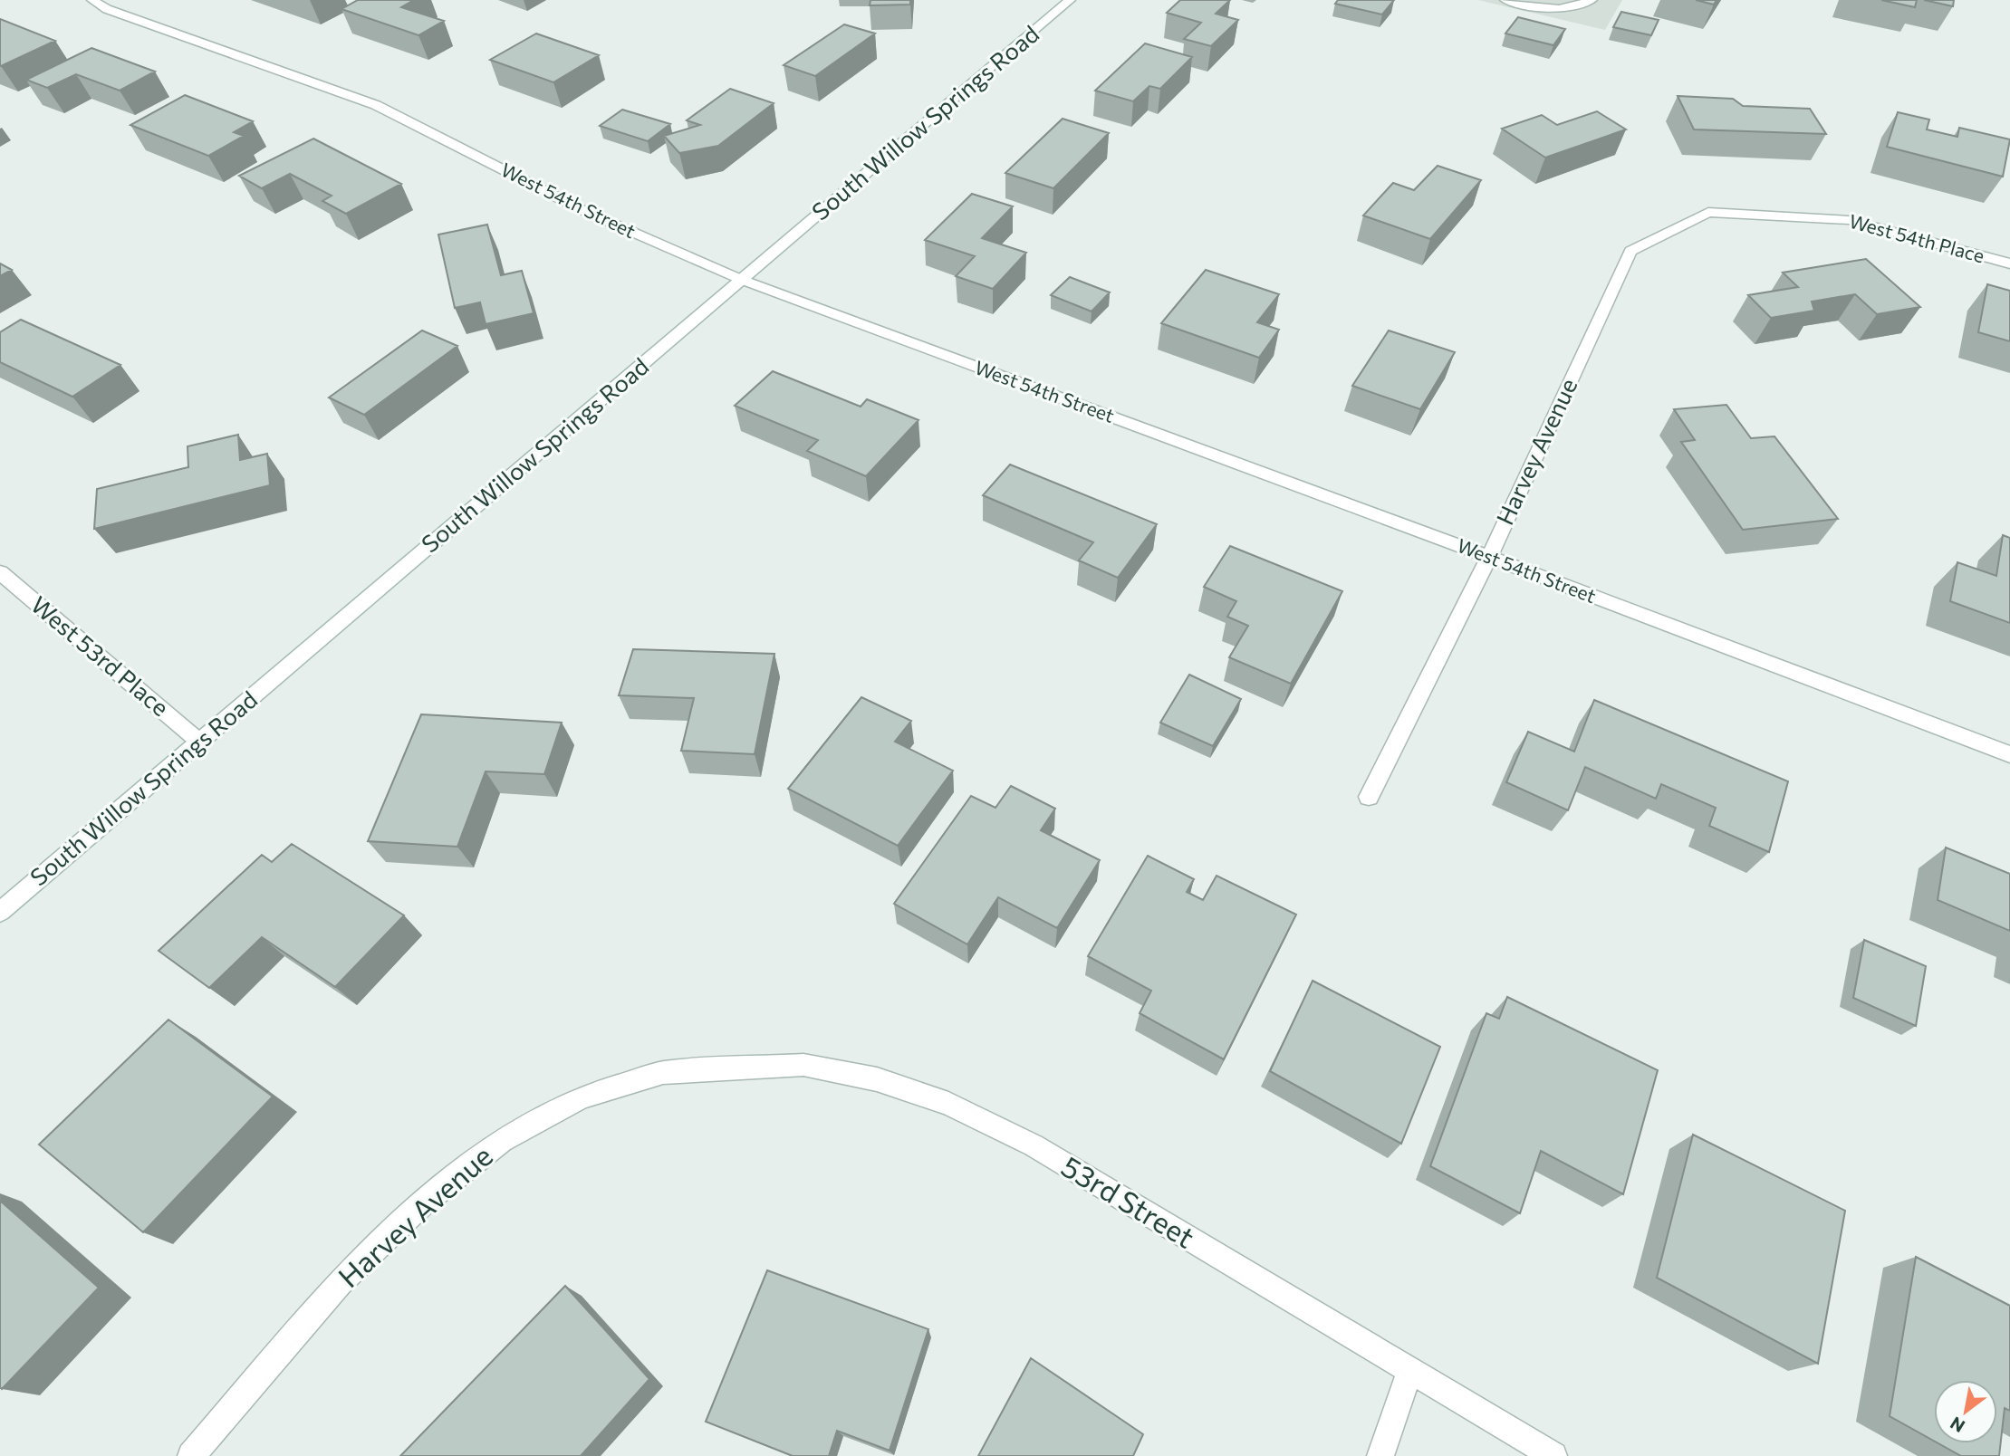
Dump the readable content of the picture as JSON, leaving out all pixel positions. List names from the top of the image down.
{
  "streets": {
    "street": [
      "South Willow Springs Road",
      "West 54th Street",
      "West 54th Place",
      "Harvey Avenue",
      "West 53rd Place",
      "53rd Street"
    ]
  },
  "crossings": [
    ["South Willow Springs Road", "West 54th Street"],
    ["South Willow Springs Road", "West 53rd Place"],
    ["West 54th Street", "Harvey Avenue"],
    ["West 54th Place", "Harvey Avenue"],
    ["Harvey Avenue", "53rd Street"]
  ],
  "north": "bottom left"
}
